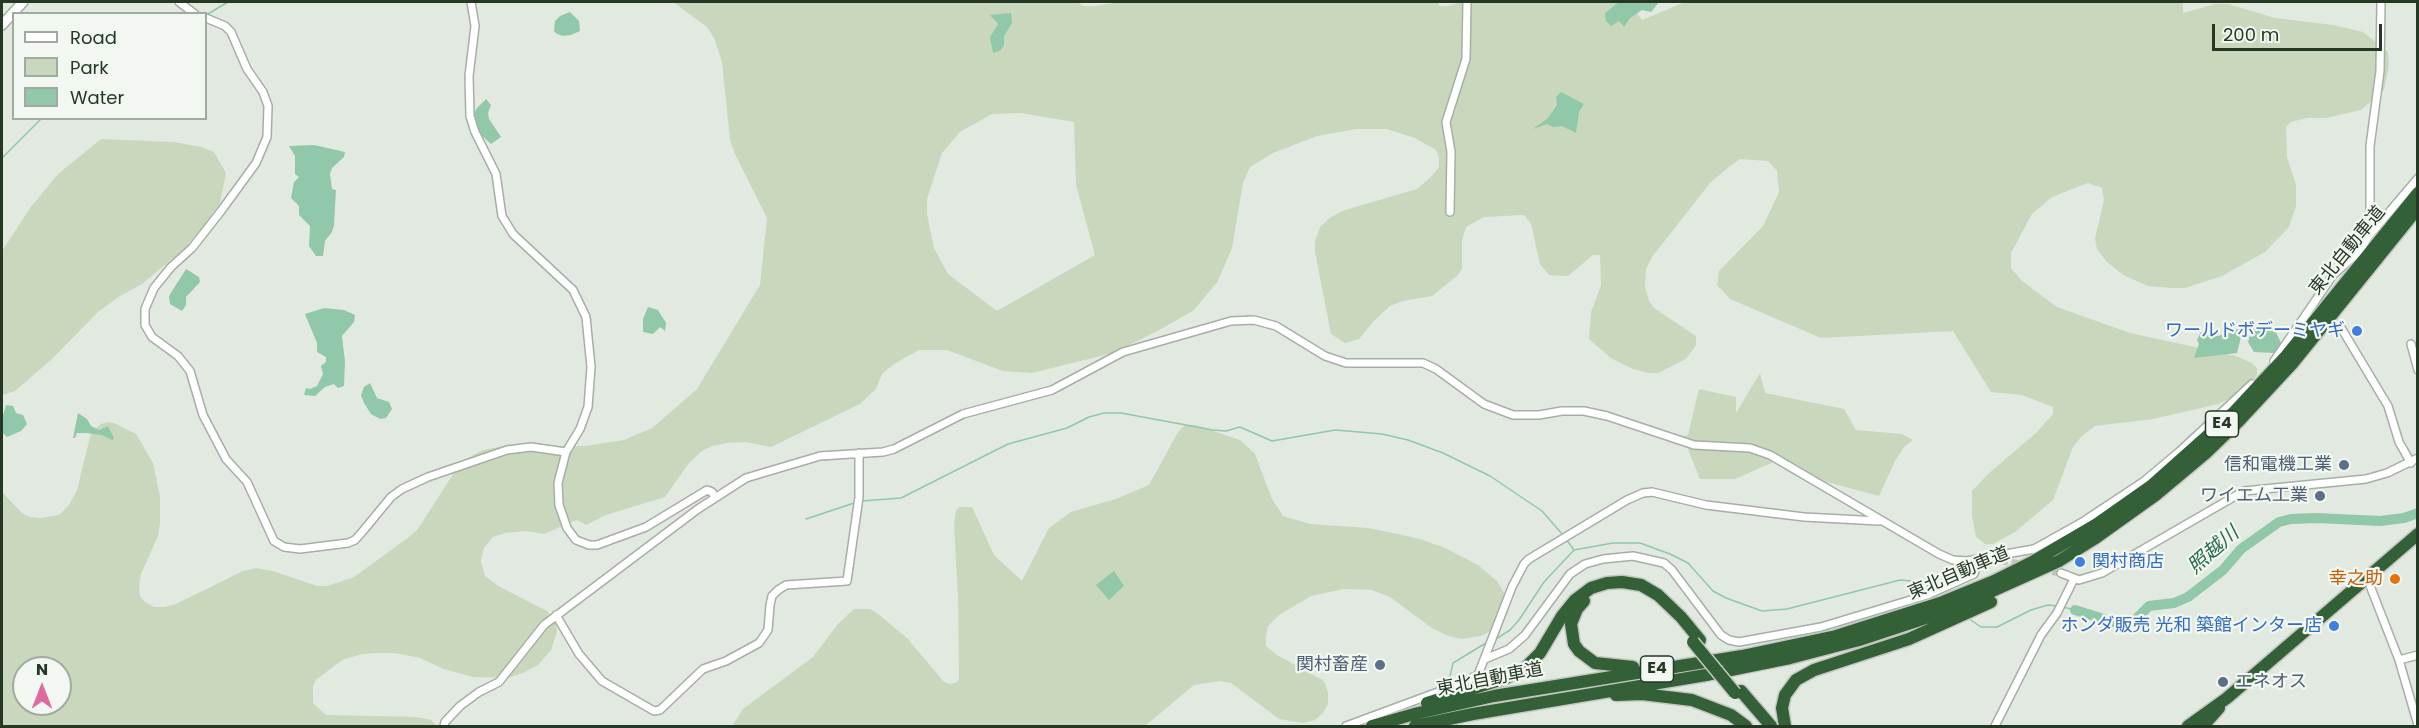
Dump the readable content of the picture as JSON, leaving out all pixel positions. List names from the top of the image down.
{
  "streets": {
    "highway": ["東北自動車道", "E4"]
  },
  "water": ["照越川"],
  "places": [
    "ワールドボデーミヤギ",
    "信和電機工業",
    "ワイエム工業",
    "関村商店",
    "幸之助",
    "ホンダ販売 光和 築館インター店",
    "関村畜産",
    "エネオス"
  ],
  "legend": ["Road", "Park", "Water"],
  "scale_bar": "200 m",
  "north": "top"
}
